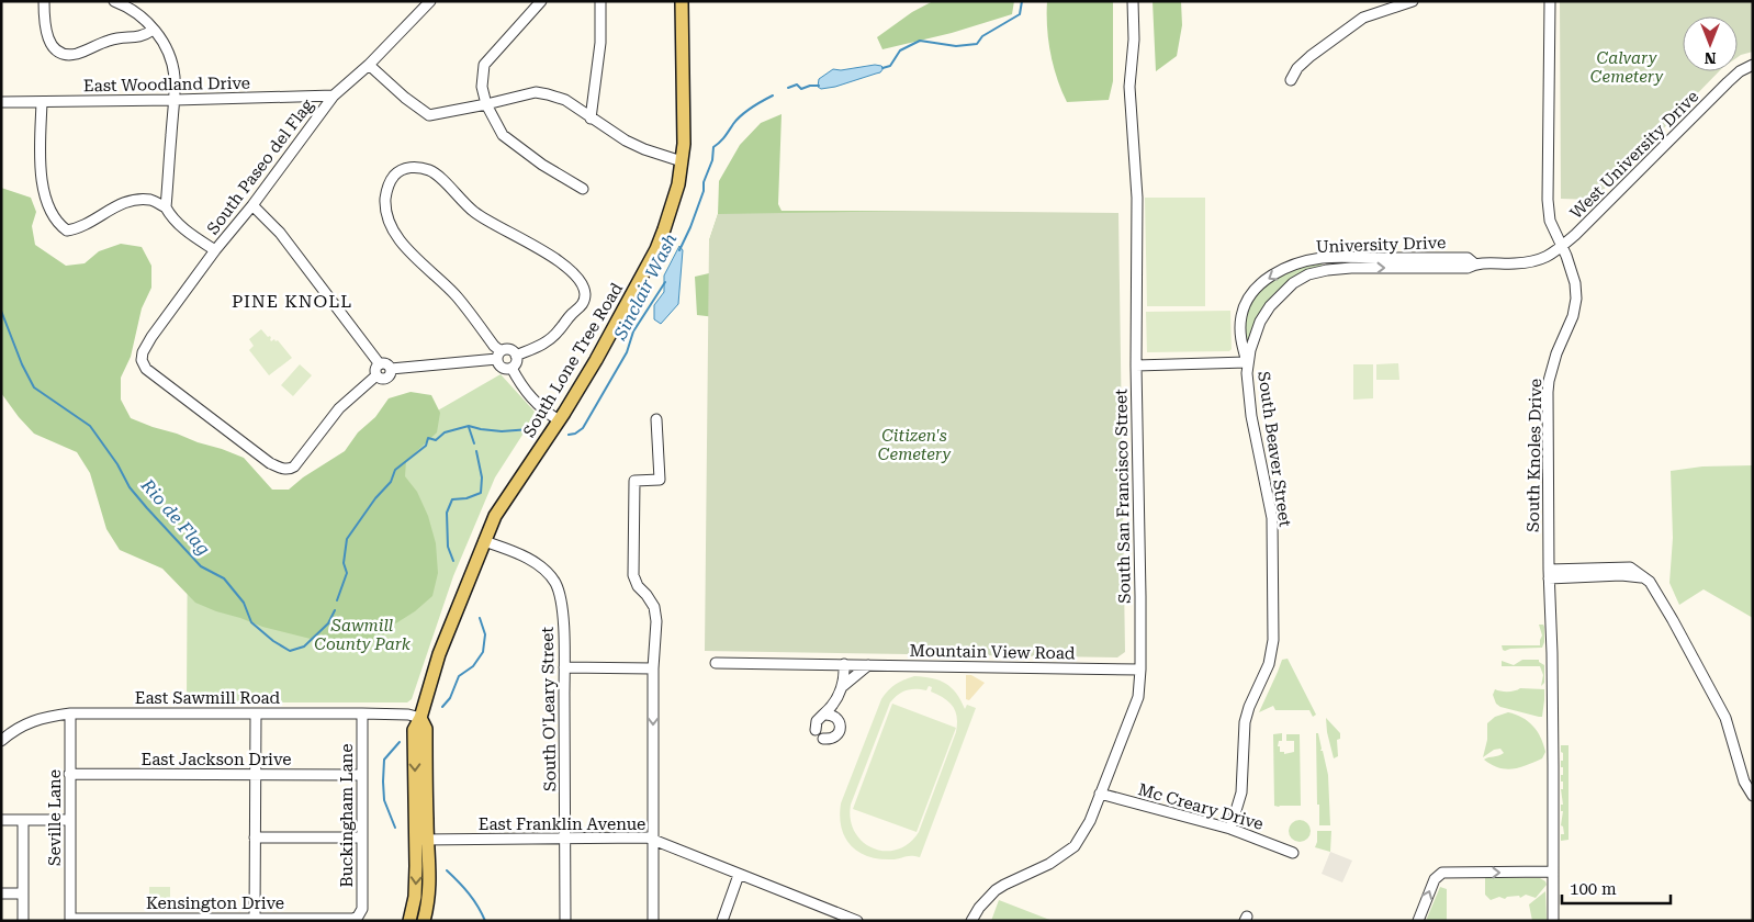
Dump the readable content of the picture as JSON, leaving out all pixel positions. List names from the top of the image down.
{
  "streets": {
    "main road": ["South Lone Tree Road"],
    "street": [
      "East Woodland Drive",
      "West University Drive",
      "South Paseo del Flag",
      "University Drive",
      "South Beaver Street",
      "South Knoles Drive",
      "South San Francisco Street",
      "Mountain View Road",
      "East Sawmill Road",
      "South O'Leary Street",
      "East Jackson Drive",
      "Mc Creary Drive",
      "Buckingham Lane",
      "Seville Lane",
      "East Franklin Avenue",
      "Kensington Drive"
    ]
  },
  "crossings": [
    ["East Woodland Drive", "South Paseo del Flag"],
    ["West University Drive", "University Drive"],
    ["West University Drive", "South Knoles Drive"],
    ["University Drive", "South Beaver Street"],
    ["University Drive", "South Knoles Drive"],
    ["South Lone Tree Road", "East Sawmill Road"],
    ["South Lone Tree Road", "South O'Leary Street"],
    ["South Lone Tree Road", "East Franklin Avenue"],
    ["South Beaver Street", "Mc Creary Drive"],
    ["South San Francisco Street", "Mountain View Road"],
    ["South San Francisco Street", "Mc Creary Drive"],
    ["East Sawmill Road", "Buckingham Lane"],
    ["East Sawmill Road", "Seville Lane"],
    ["South O'Leary Street", "East Franklin Avenue"],
    ["East Jackson Drive", "Buckingham Lane"],
    ["East Jackson Drive", "Seville Lane"],
    ["Buckingham Lane", "Kensington Drive"],
    ["Seville Lane", "Kensington Drive"]
  ],
  "districts": ["PINE KNOLL"],
  "water": ["Sinclair Wash", "Rio de Flag"],
  "parks": ["Calvary Cemetery", "Citizen's Cemetery", "Sawmill County Park"],
  "scale_bar": "100 m",
  "north": "bottom"
}
